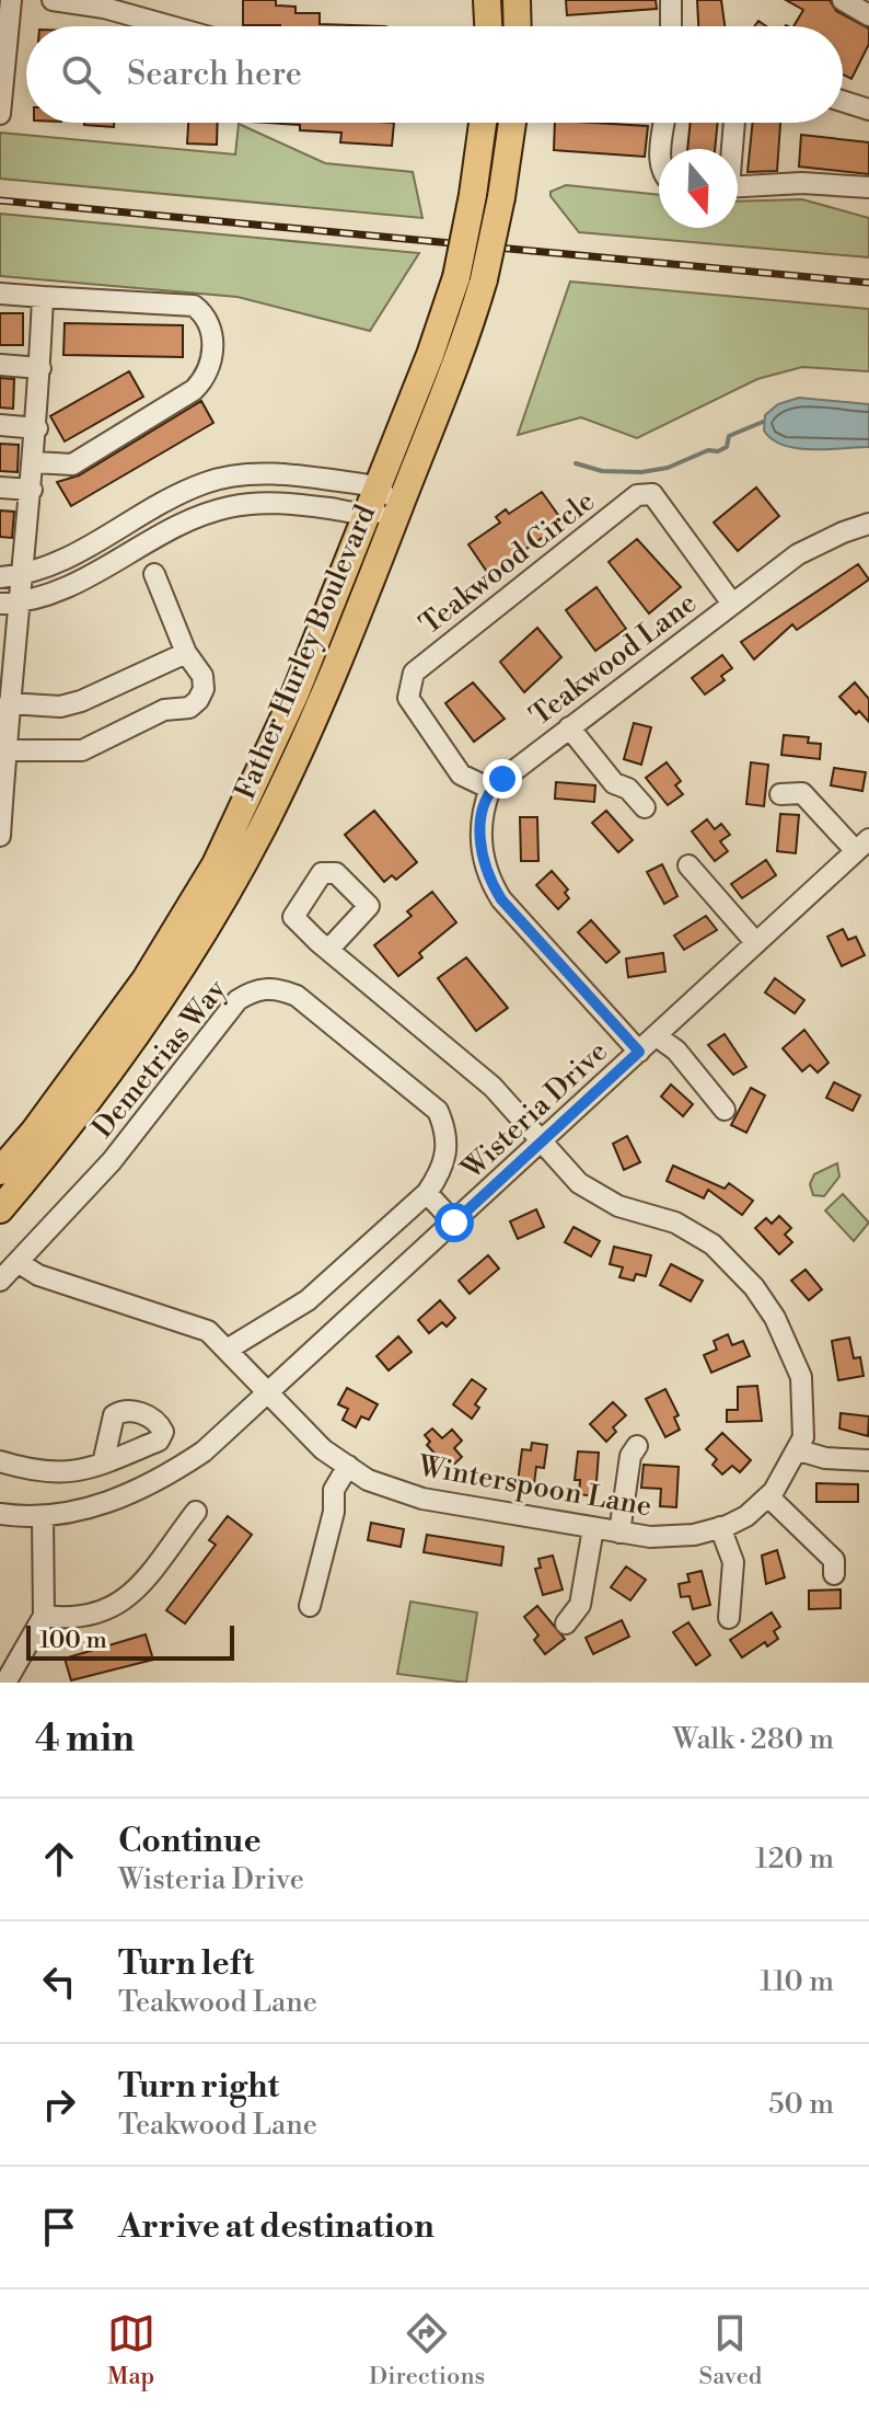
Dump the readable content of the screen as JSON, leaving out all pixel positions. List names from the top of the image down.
{
  "streets": {
    "main road": ["Father Hurley Boulevard"],
    "street": [
      "Teakwood Circle",
      "Teakwood Lane",
      "Demetrias Way",
      "Wisteria Drive",
      "Winterspoon Lane"
    ]
  },
  "crossings": [
    ["Teakwood Circle", "Teakwood Lane"],
    ["Demetrias Way", "Winterspoon Lane"],
    ["Wisteria Drive", "Winterspoon Lane"]
  ],
  "scale_bar": "100 m",
  "north": "bottom",
  "page": {
    "search": "Search here",
    "scale": "100 m",
    "heading": ["4 min", "Walk · 280 m"],
    "list": [
      ["Continue", "Wisteria Drive", "120 m"],
      ["Turn left", "Teakwood Lane", "110 m"],
      ["Turn right", "Teakwood Lane", "50 m"],
      "Arrive at destination"
    ],
    "nav": ["Map", "Directions", "Saved"]
  }
}
